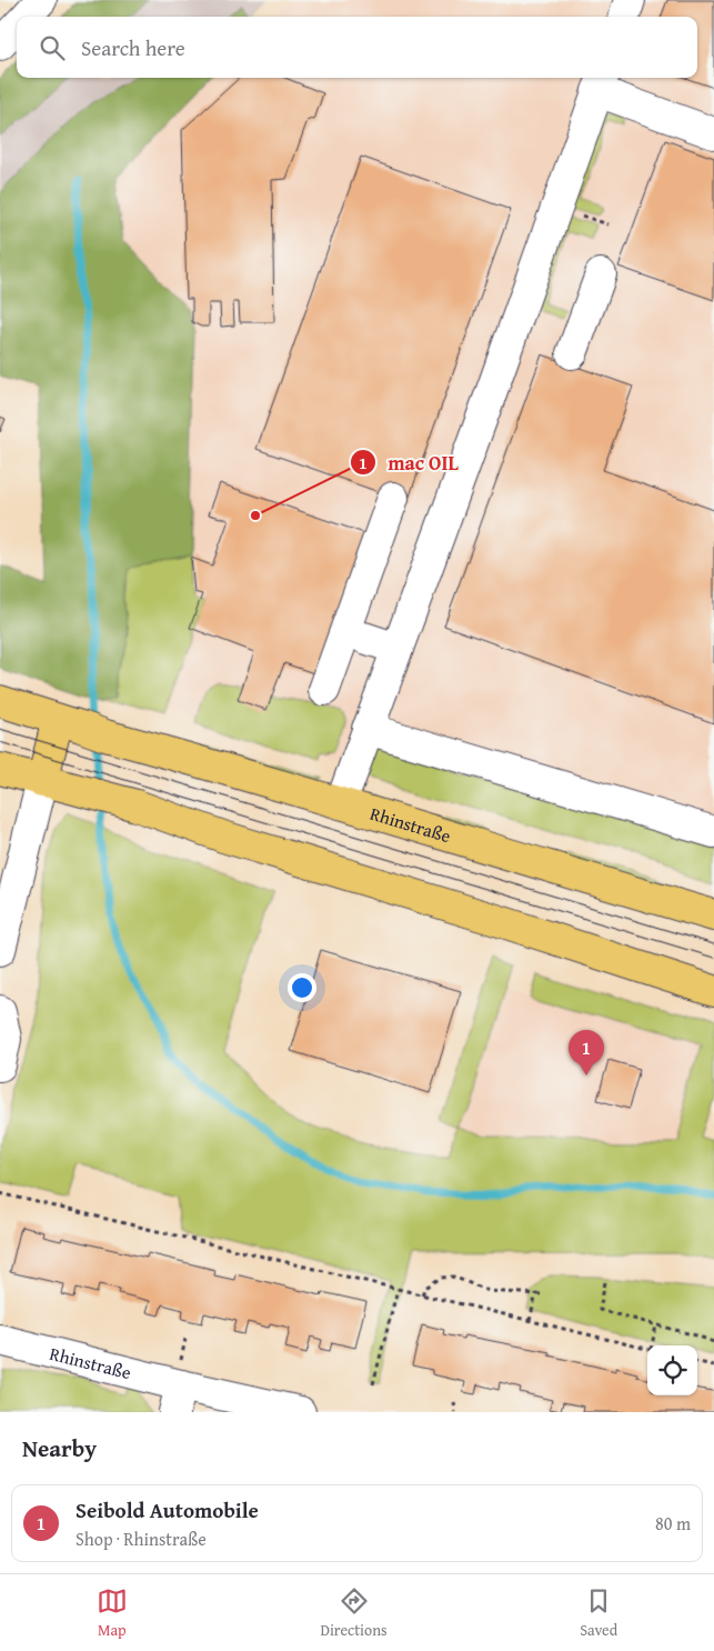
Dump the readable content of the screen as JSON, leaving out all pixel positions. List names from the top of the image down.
{
  "streets": {
    "main road": ["Rhinstraße"]
  },
  "places": ["mac OIL"],
  "page": {
    "search": "Search here",
    "pins": "1",
    "heading": "Nearby",
    "list": [
      {
        "mark": "1",
        "name": "Seibold Automobile",
        "note": "Shop · Rhinstraße",
        "value": "80 m"
      }
    ],
    "nav": ["Map", "Directions", "Saved"]
  }
}
